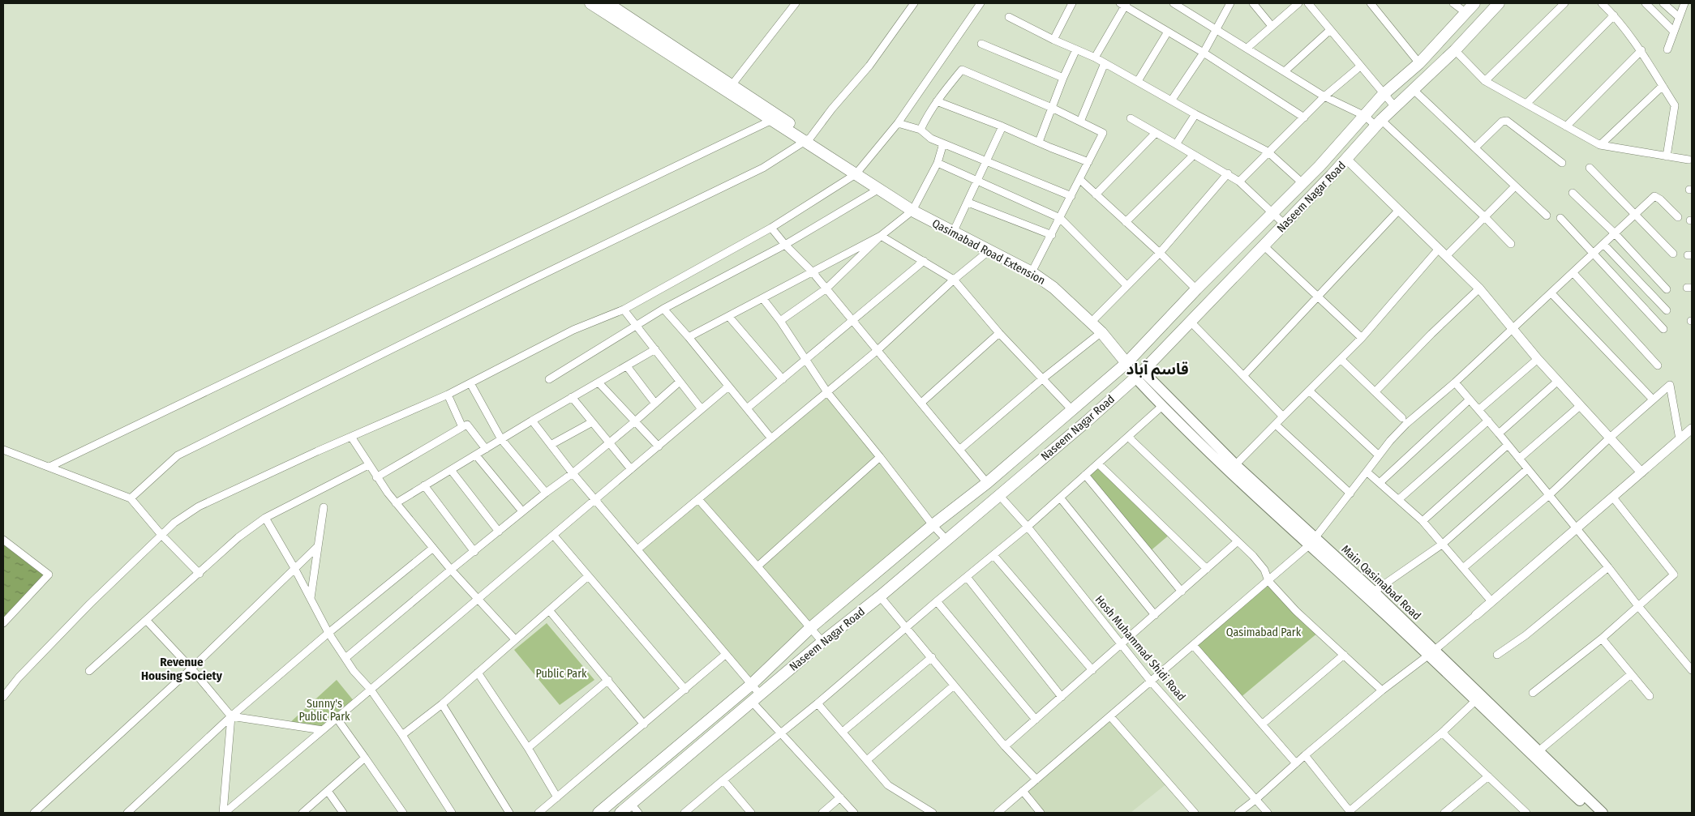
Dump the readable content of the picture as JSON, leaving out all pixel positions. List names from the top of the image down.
{
  "streets": {
    "main road": ["Naseem Nagar Road", "Qasimabad Road Extension", "Main Qasimabad Road"],
    "street": ["Hosh Muhammad Shidi Road"]
  },
  "crossings": [
    ["Naseem Nagar Road", "Qasimabad Road Extension"],
    ["Naseem Nagar Road", "Main Qasimabad Road"],
    ["Naseem Nagar Road", "Hosh Muhammad Shidi Road"]
  ],
  "districts": ["قاسم آباد", "Revenue Housing Society"],
  "parks": ["Qasimabad Park", "Public Park", "Sunny's Public Park"]
}
